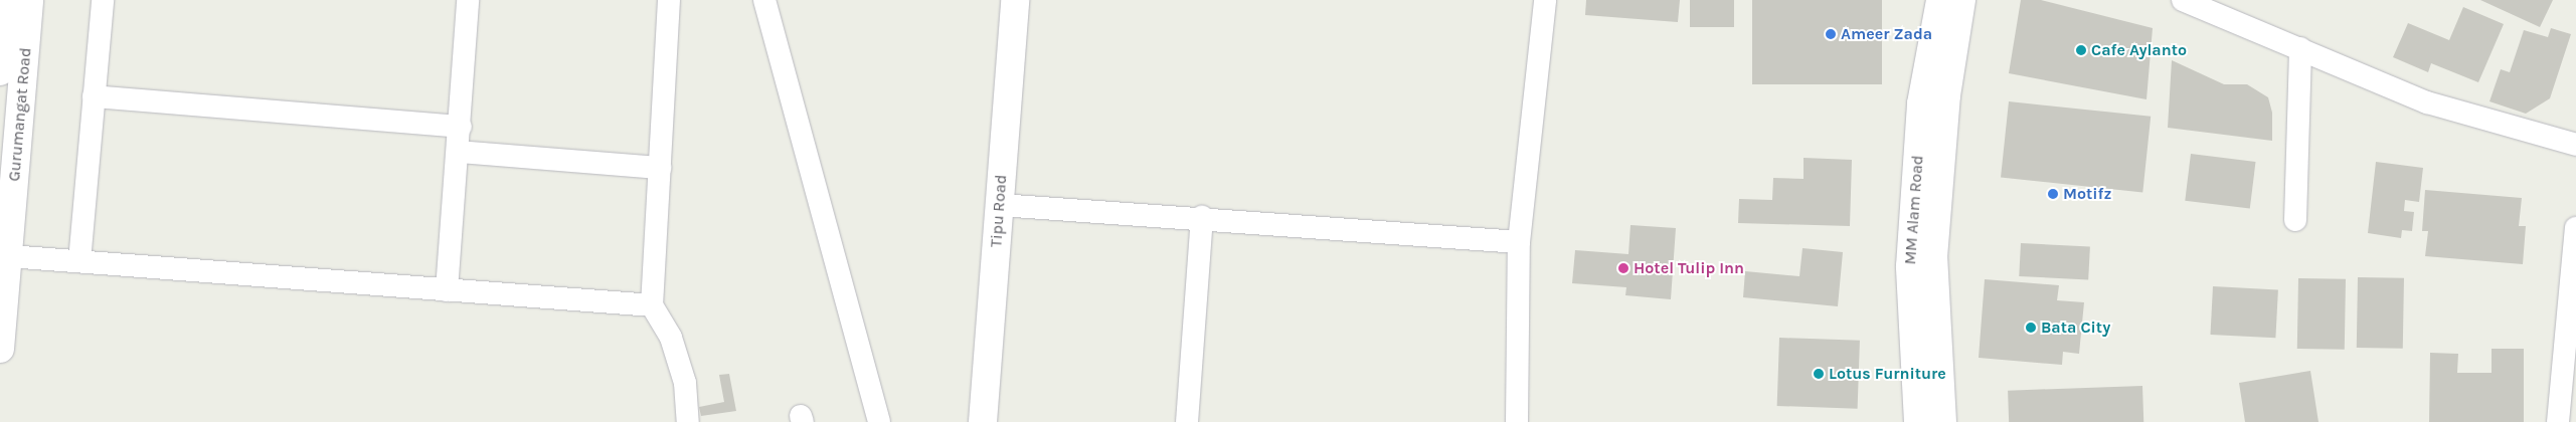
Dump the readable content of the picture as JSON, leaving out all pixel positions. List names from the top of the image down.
{
  "streets": {
    "street": ["Gurumangat Road", "MM Alam Road", "Tipu Road"]
  },
  "places": [
    "Ameer Zada",
    "Cafe Aylanto",
    "Motifz",
    "Hotel Tulip Inn",
    "Bata City",
    "Lotus Furniture"
  ]
}
